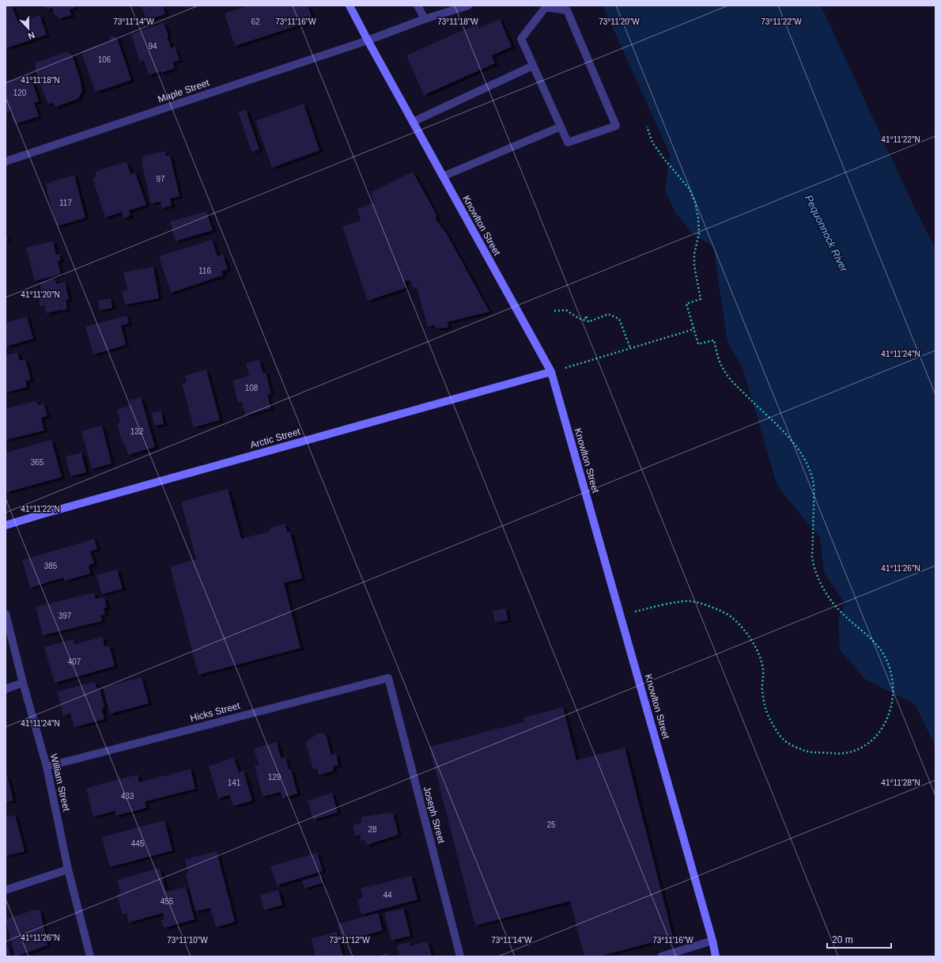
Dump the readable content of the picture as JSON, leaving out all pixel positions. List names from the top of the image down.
{
  "streets": {
    "main road": ["Knowlton Street", "Arctic Street"],
    "street": [
      "Maple Street",
      "Hicks Street",
      "William Street",
      "Joseph Street"
    ]
  },
  "crossings": [
    ["Maple Street", "Knowlton Street"],
    ["Knowlton Street", "Arctic Street"],
    ["Hicks Street", "William Street"],
    ["Hicks Street", "Joseph Street"]
  ],
  "water": ["Pequonnock River"],
  "house_numbers": [
    "62",
    "94",
    "106",
    "120",
    "97",
    "117",
    "116",
    "108",
    "132",
    "365",
    "385",
    "397",
    "407",
    "129",
    "141",
    "433",
    "25",
    "28",
    "445",
    "44",
    "455"
  ],
  "scale_bar": "20 m",
  "north": "bottom",
  "coordinates": [
    "73°11'14\"W",
    "73°11'16\"W",
    "73°11'18\"W",
    "73°11'22\"W",
    "73°11'20\"W",
    "41°11'18\"N",
    "41°11'22\"N",
    "41°11'20\"N",
    "41°11'24\"N",
    "41°11'26\"N",
    "41°11'28\"N",
    "73°11'10\"W",
    "73°11'12\"W"
  ]
}
